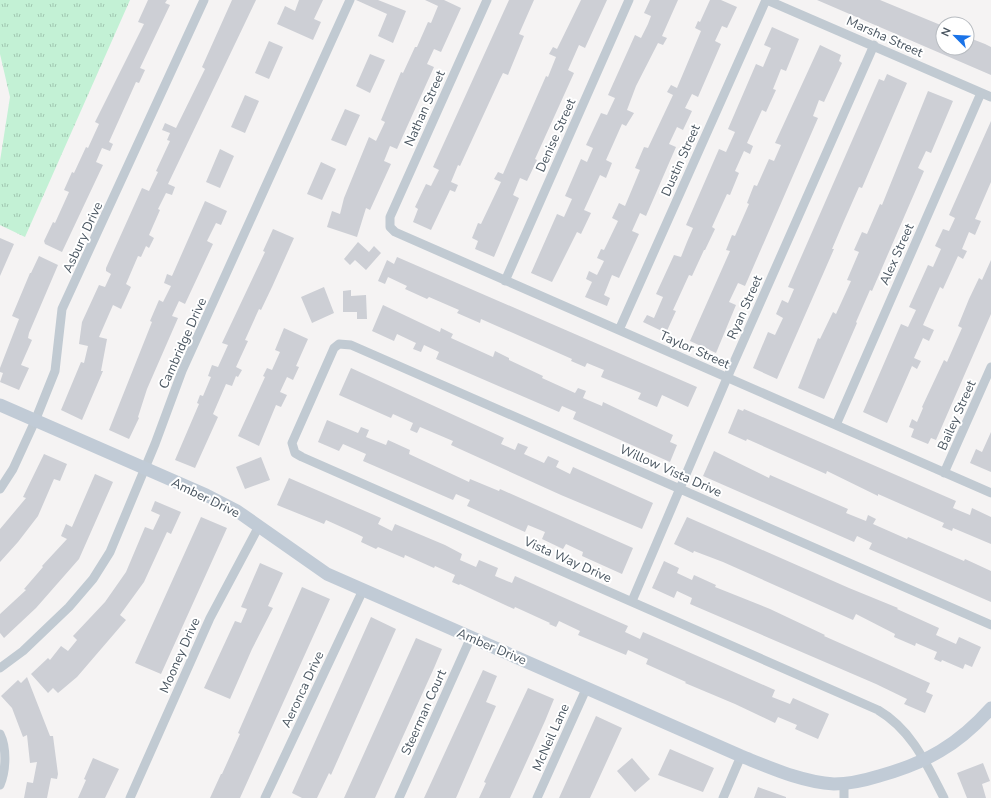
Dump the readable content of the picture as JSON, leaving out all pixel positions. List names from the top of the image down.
{
  "streets": {
    "street": [
      "Marsha Street",
      "Nathan Street",
      "Denise Street",
      "Dustin Street",
      "Asbury Drive",
      "Alex Street",
      "Ryan Street",
      "Cambridge Drive",
      "Taylor Street",
      "Bailey Street",
      "Willow Vista Drive",
      "Amber Drive",
      "Vista Way Drive",
      "Mooney Drive",
      "Aeronca Drive",
      "Steerman Court",
      "McNeil Lane"
    ]
  },
  "crossings": [
    ["Marsha Street", "Dustin Street"],
    ["Marsha Street", "Alex Street"],
    ["Marsha Street", "Ryan Street"],
    ["Nathan Street", "Taylor Street"],
    ["Denise Street", "Taylor Street"],
    ["Dustin Street", "Taylor Street"],
    ["Asbury Drive", "Amber Drive"],
    ["Alex Street", "Taylor Street"],
    ["Ryan Street", "Taylor Street"],
    ["Ryan Street", "Willow Vista Drive"],
    ["Ryan Street", "Vista Way Drive"],
    ["Cambridge Drive", "Amber Drive"],
    ["Taylor Street", "Bailey Street"],
    ["Willow Vista Drive", "Vista Way Drive"],
    ["Amber Drive", "Vista Way Drive"],
    ["Amber Drive", "Mooney Drive"],
    ["Amber Drive", "Aeronca Drive"],
    ["Amber Drive", "Steerman Court"],
    ["Amber Drive", "McNeil Lane"]
  ],
  "north": "top left"
}
